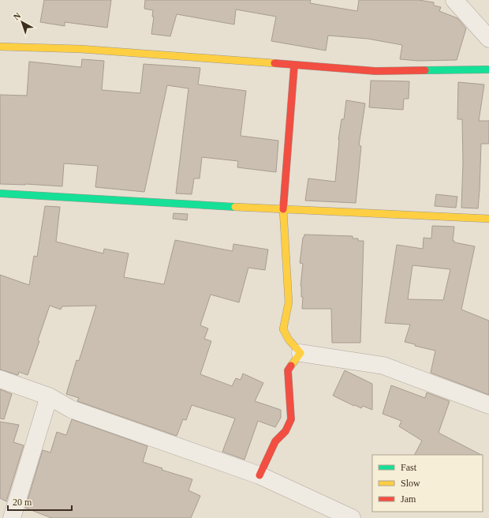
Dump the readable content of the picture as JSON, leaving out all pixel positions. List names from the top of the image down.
{
  "legend": ["Fast", "Slow", "Jam"],
  "scale_bar": "20 m",
  "north": "top left"
}
